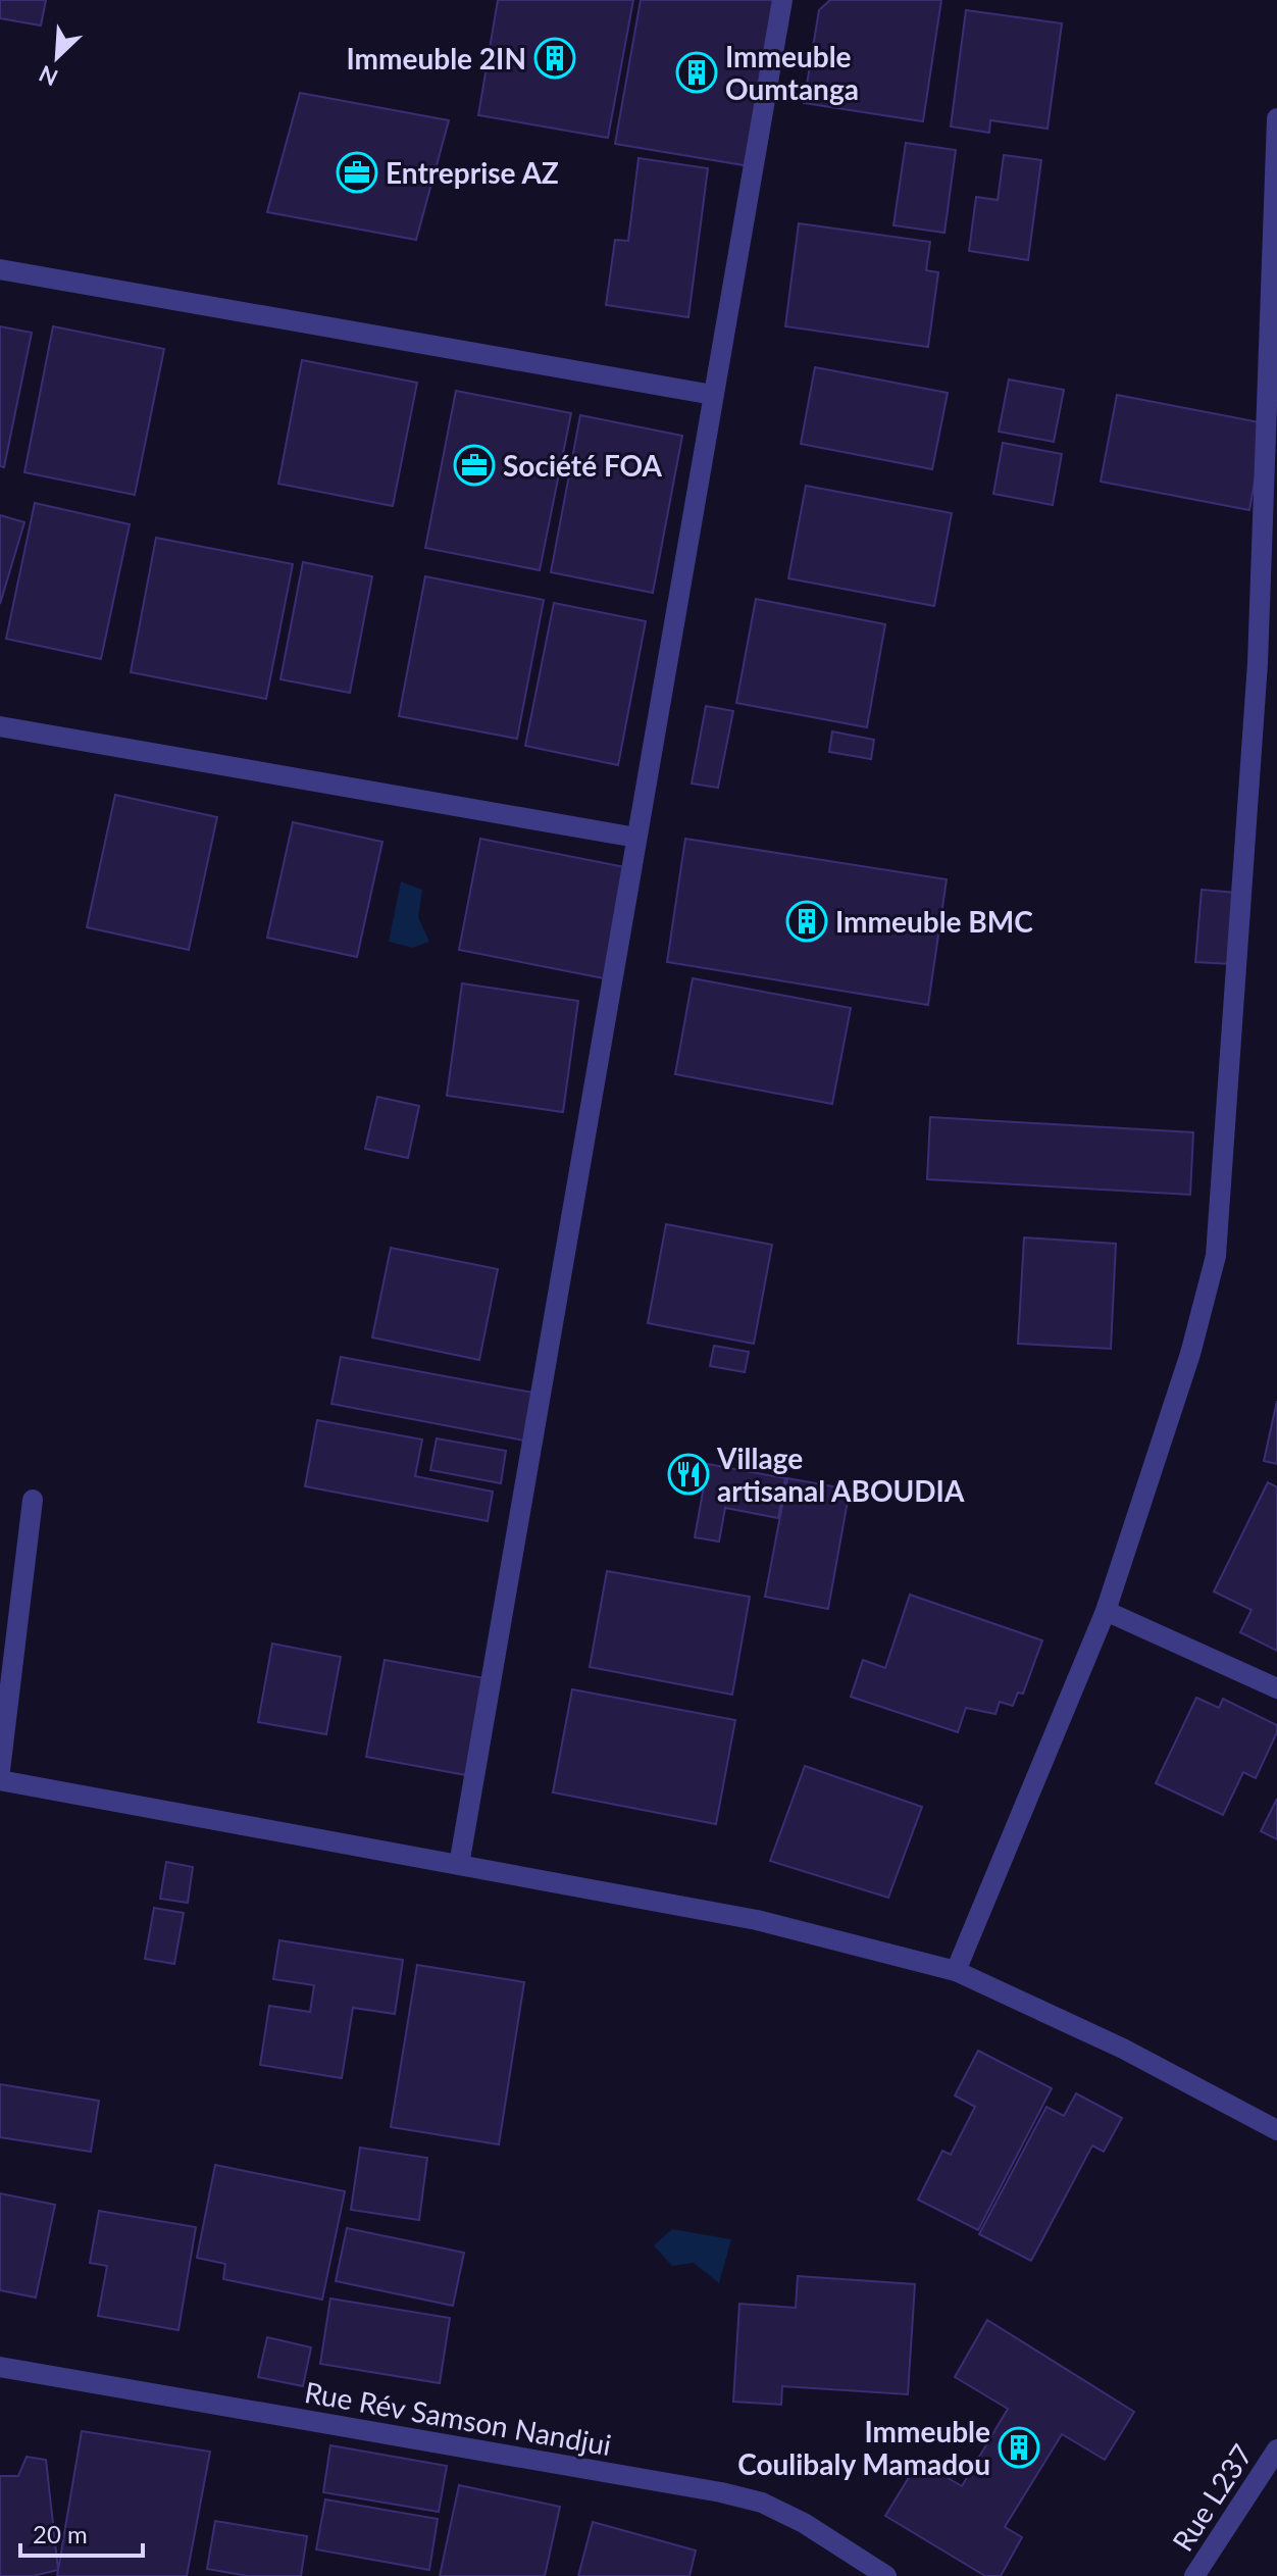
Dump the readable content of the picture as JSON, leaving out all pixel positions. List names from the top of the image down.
{
  "streets": {
    "street": ["Rue Rév Samson Nandjui", "Rue L237"]
  },
  "places": {
    "building": [
      "Immeuble 2IN",
      "Immeuble Oumtanga",
      "Immeuble BMC",
      "Immeuble Coulibaly Mamadou"
    ],
    "office": ["Entreprise AZ", "Société FOA"],
    "restaurant": ["Village artisanal ABOUDIA"]
  },
  "scale_bar": "20 m",
  "north": "bottom left"
}
